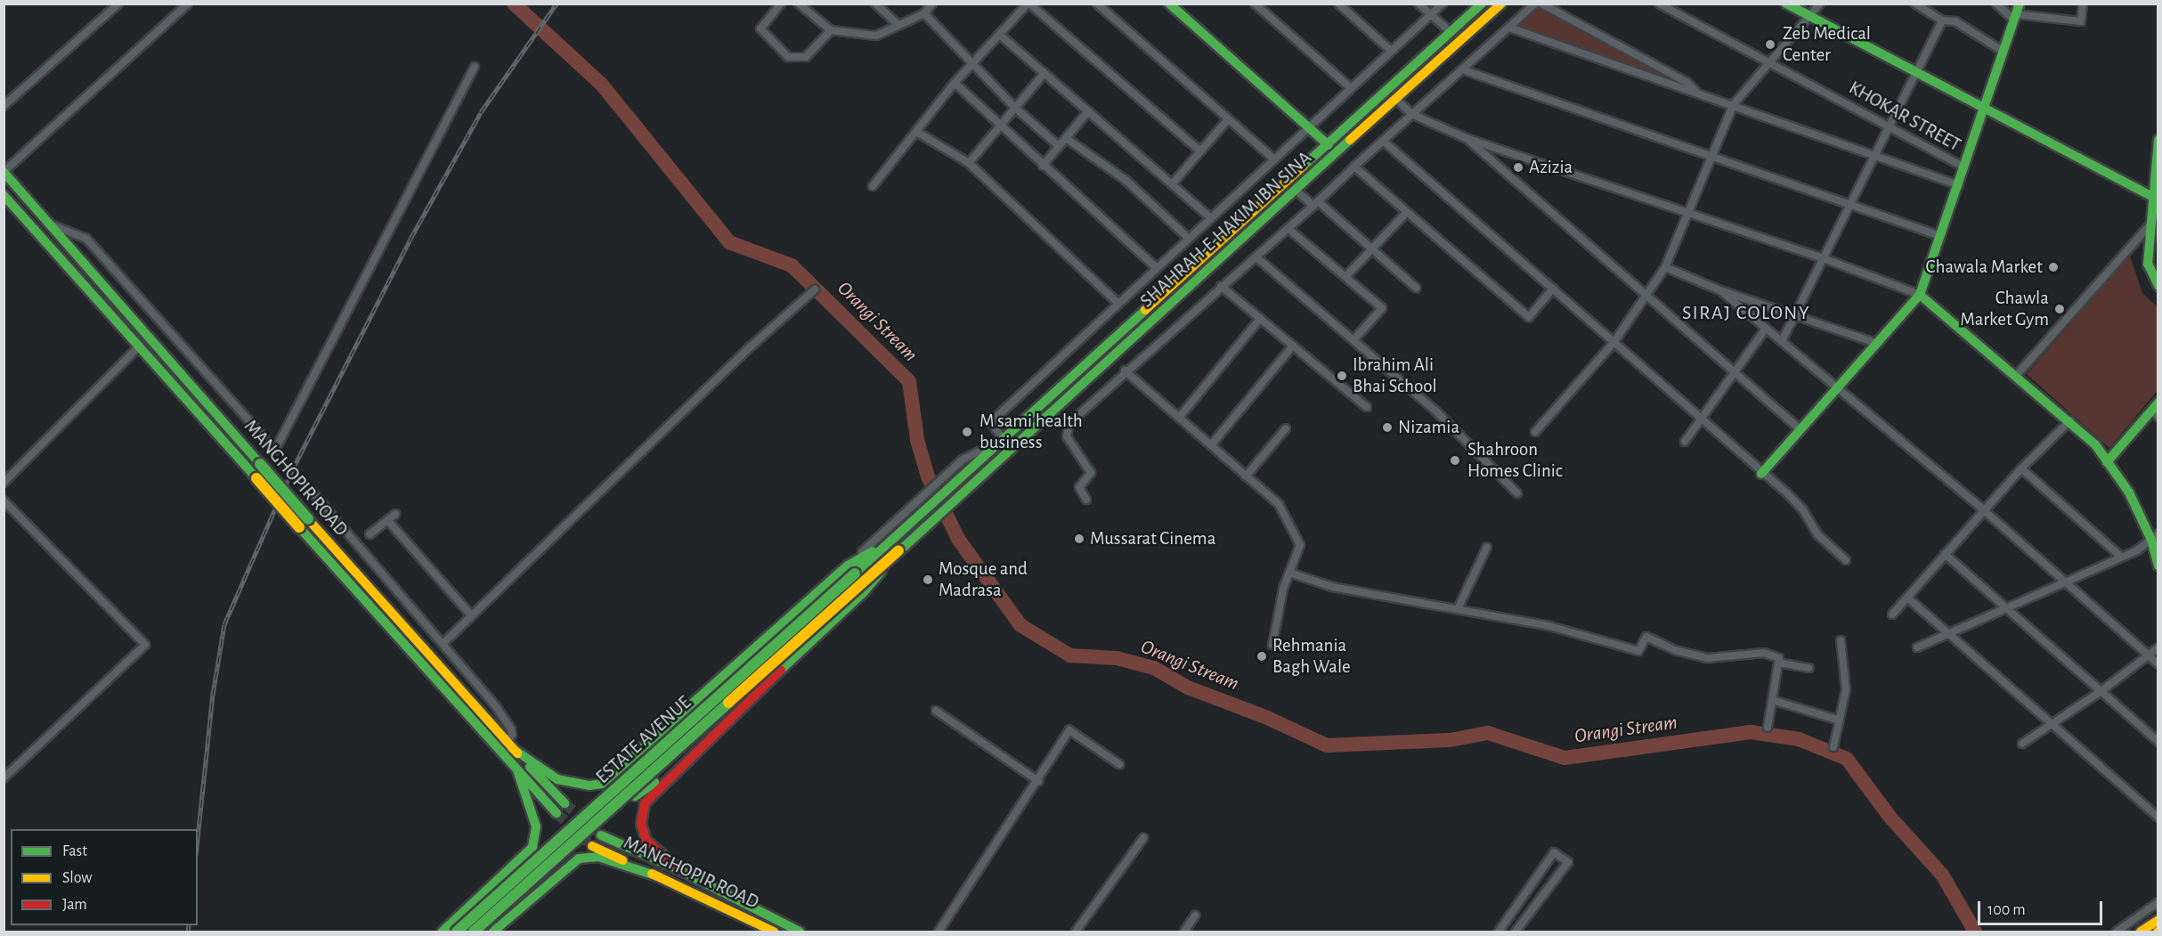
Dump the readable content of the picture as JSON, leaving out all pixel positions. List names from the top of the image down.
{
  "streets": {
    "main road": ["SHAHRAH-E-HAKIM IBN SINA", "MANGHOPIR ROAD", "ESTATE AVENUE"],
    "street": ["KHOKAR STREET"]
  },
  "districts": ["SIRAJ COLONY"],
  "water": ["Orangi Stream"],
  "places": [
    "Zeb Medical Center",
    "Azizia",
    "Chawala Market",
    "Chawla Market Gym",
    "Ibrahim Ali Bhai School",
    "Nizamia",
    "M sami health business",
    "Shahroon Homes Clinic",
    "Mussarat Cinema",
    "Mosque and Madrasa",
    "Rehmania Bagh Wale"
  ],
  "legend": ["Fast", "Slow", "Jam"],
  "scale_bar": "100 m"
}
